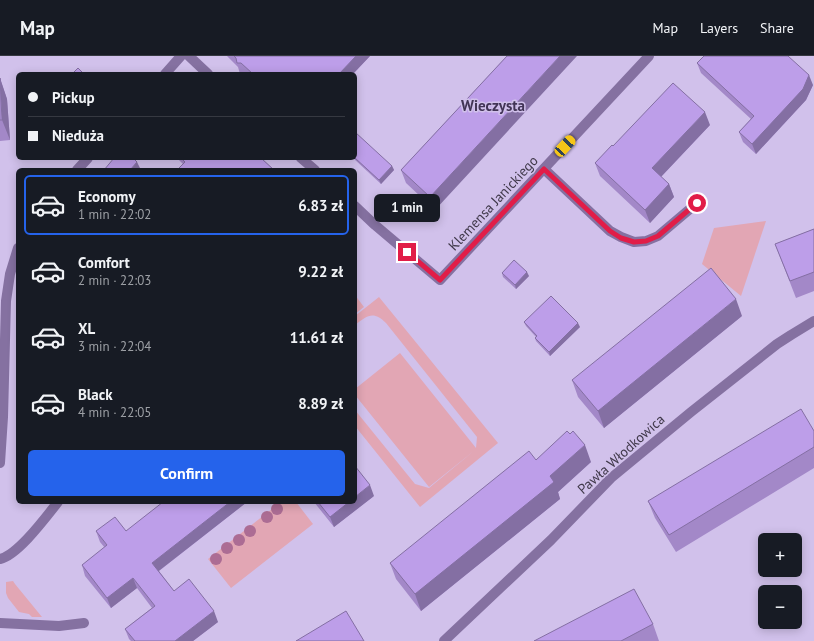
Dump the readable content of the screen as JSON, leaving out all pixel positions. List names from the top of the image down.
{
  "streets": {
    "street": ["Klemensa Janickiego", "Pawła Włodkowica"]
  },
  "districts": ["Wieczysta"],
  "page": {
    "header": "Map",
    "nav": ["Map", "Layers", "Share"],
    "banner": ["Pickup", "Nieduża"],
    "list": [
      {
        "name": "Economy",
        "note": "1 min · 22:02",
        "value": "6.83 zł"
      },
      {
        "name": "Comfort",
        "note": "2 min · 22:03",
        "value": "9.22 zł"
      },
      {
        "name": "XL",
        "note": "3 min · 22:04",
        "value": "11.61 zł"
      },
      {
        "name": "Black",
        "note": "4 min · 22:05",
        "value": "8.89 zł"
      }
    ],
    "bubble": "1 min",
    "buttons": "Confirm",
    "map_buttons": ["+", "−"]
  }
}
